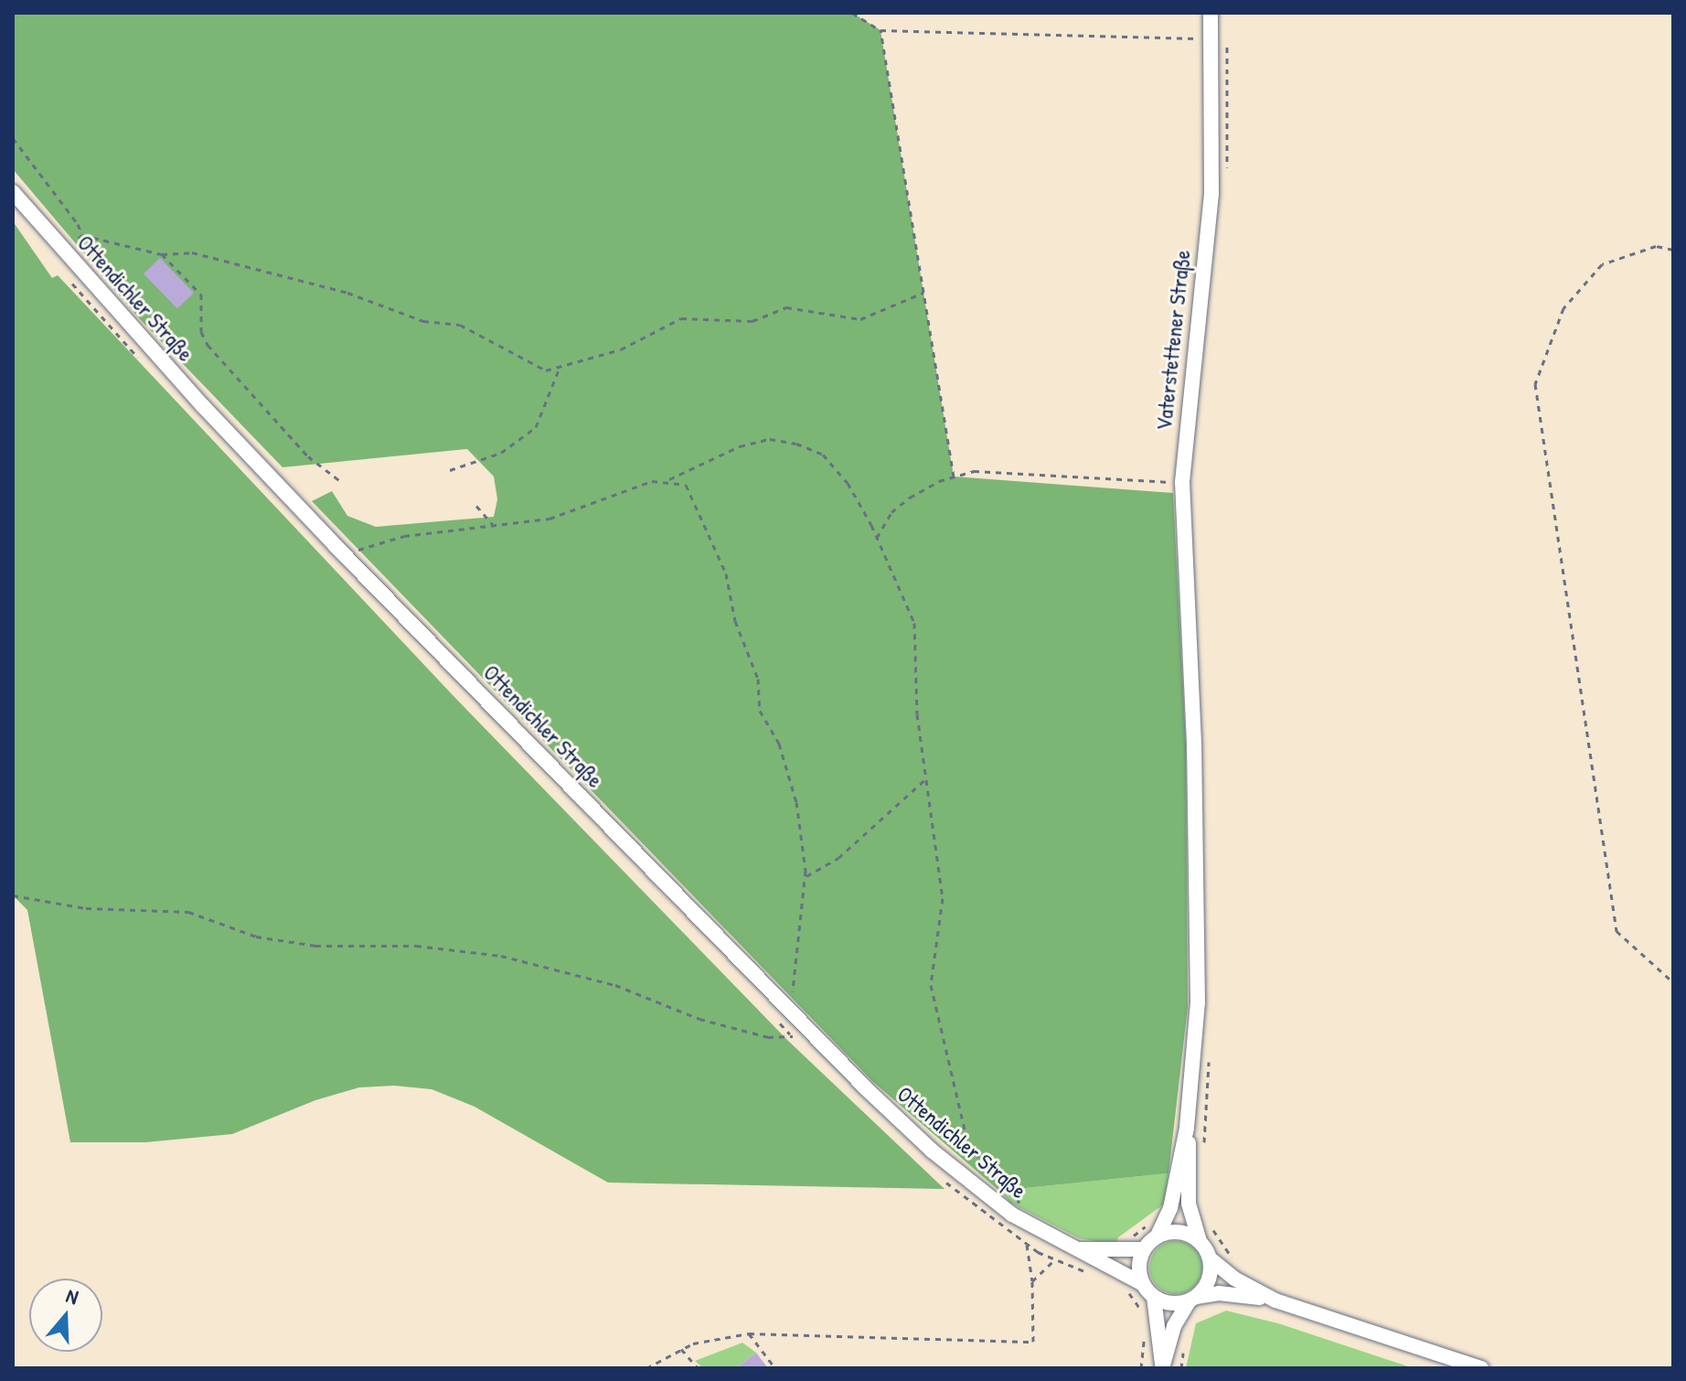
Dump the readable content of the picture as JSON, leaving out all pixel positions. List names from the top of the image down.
{
  "streets": {
    "street": ["Ottendichler Straße", "Vaterstettener Straße"]
  },
  "north": "top"
}
